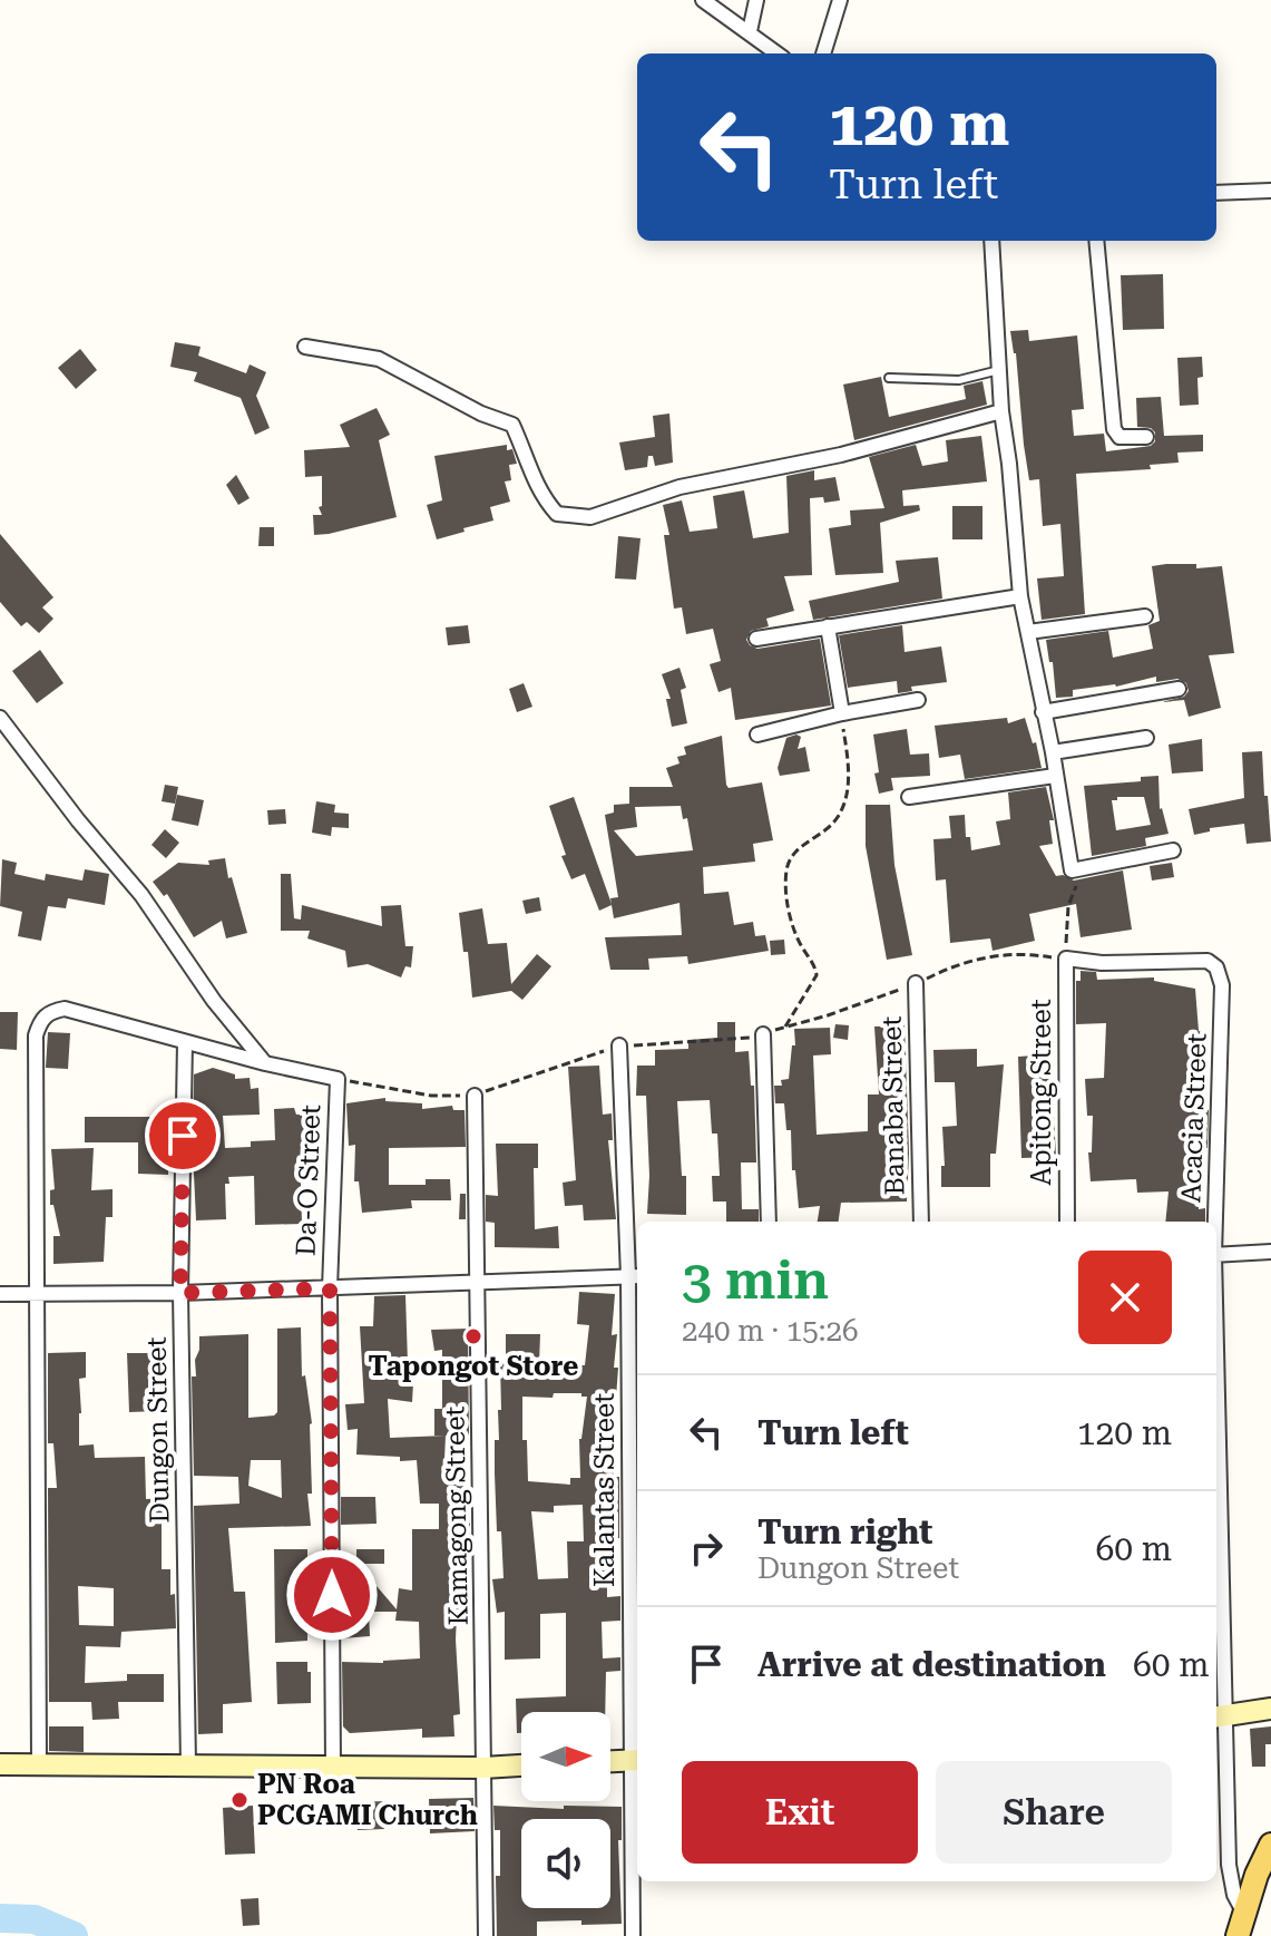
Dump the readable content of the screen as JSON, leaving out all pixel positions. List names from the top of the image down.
{
  "streets": {
    "street": [
      "Apitong Street",
      "Banaba Street",
      "Acacia Street",
      "Da-O Street",
      "Dungon Street",
      "Kalantas Street",
      "Kamagong Street"
    ]
  },
  "crossings": [
    ["Apitong Street", "Acacia Street"]
  ],
  "places": ["Tapongot Store", "PN Roa PCGAMI Church"],
  "north": "right",
  "page": {
    "turn": ["120 m", "Turn left"],
    "heading": ["3 min", "240 m · 15:26"],
    "list": [
      {
        "name": "Turn left",
        "value": "120 m"
      },
      {
        "name": "Turn right",
        "note": "Dungon Street",
        "value": "60 m"
      },
      {
        "name": "Arrive at destination",
        "value": "60 m"
      }
    ],
    "buttons": ["Exit", "Share"]
  }
}
